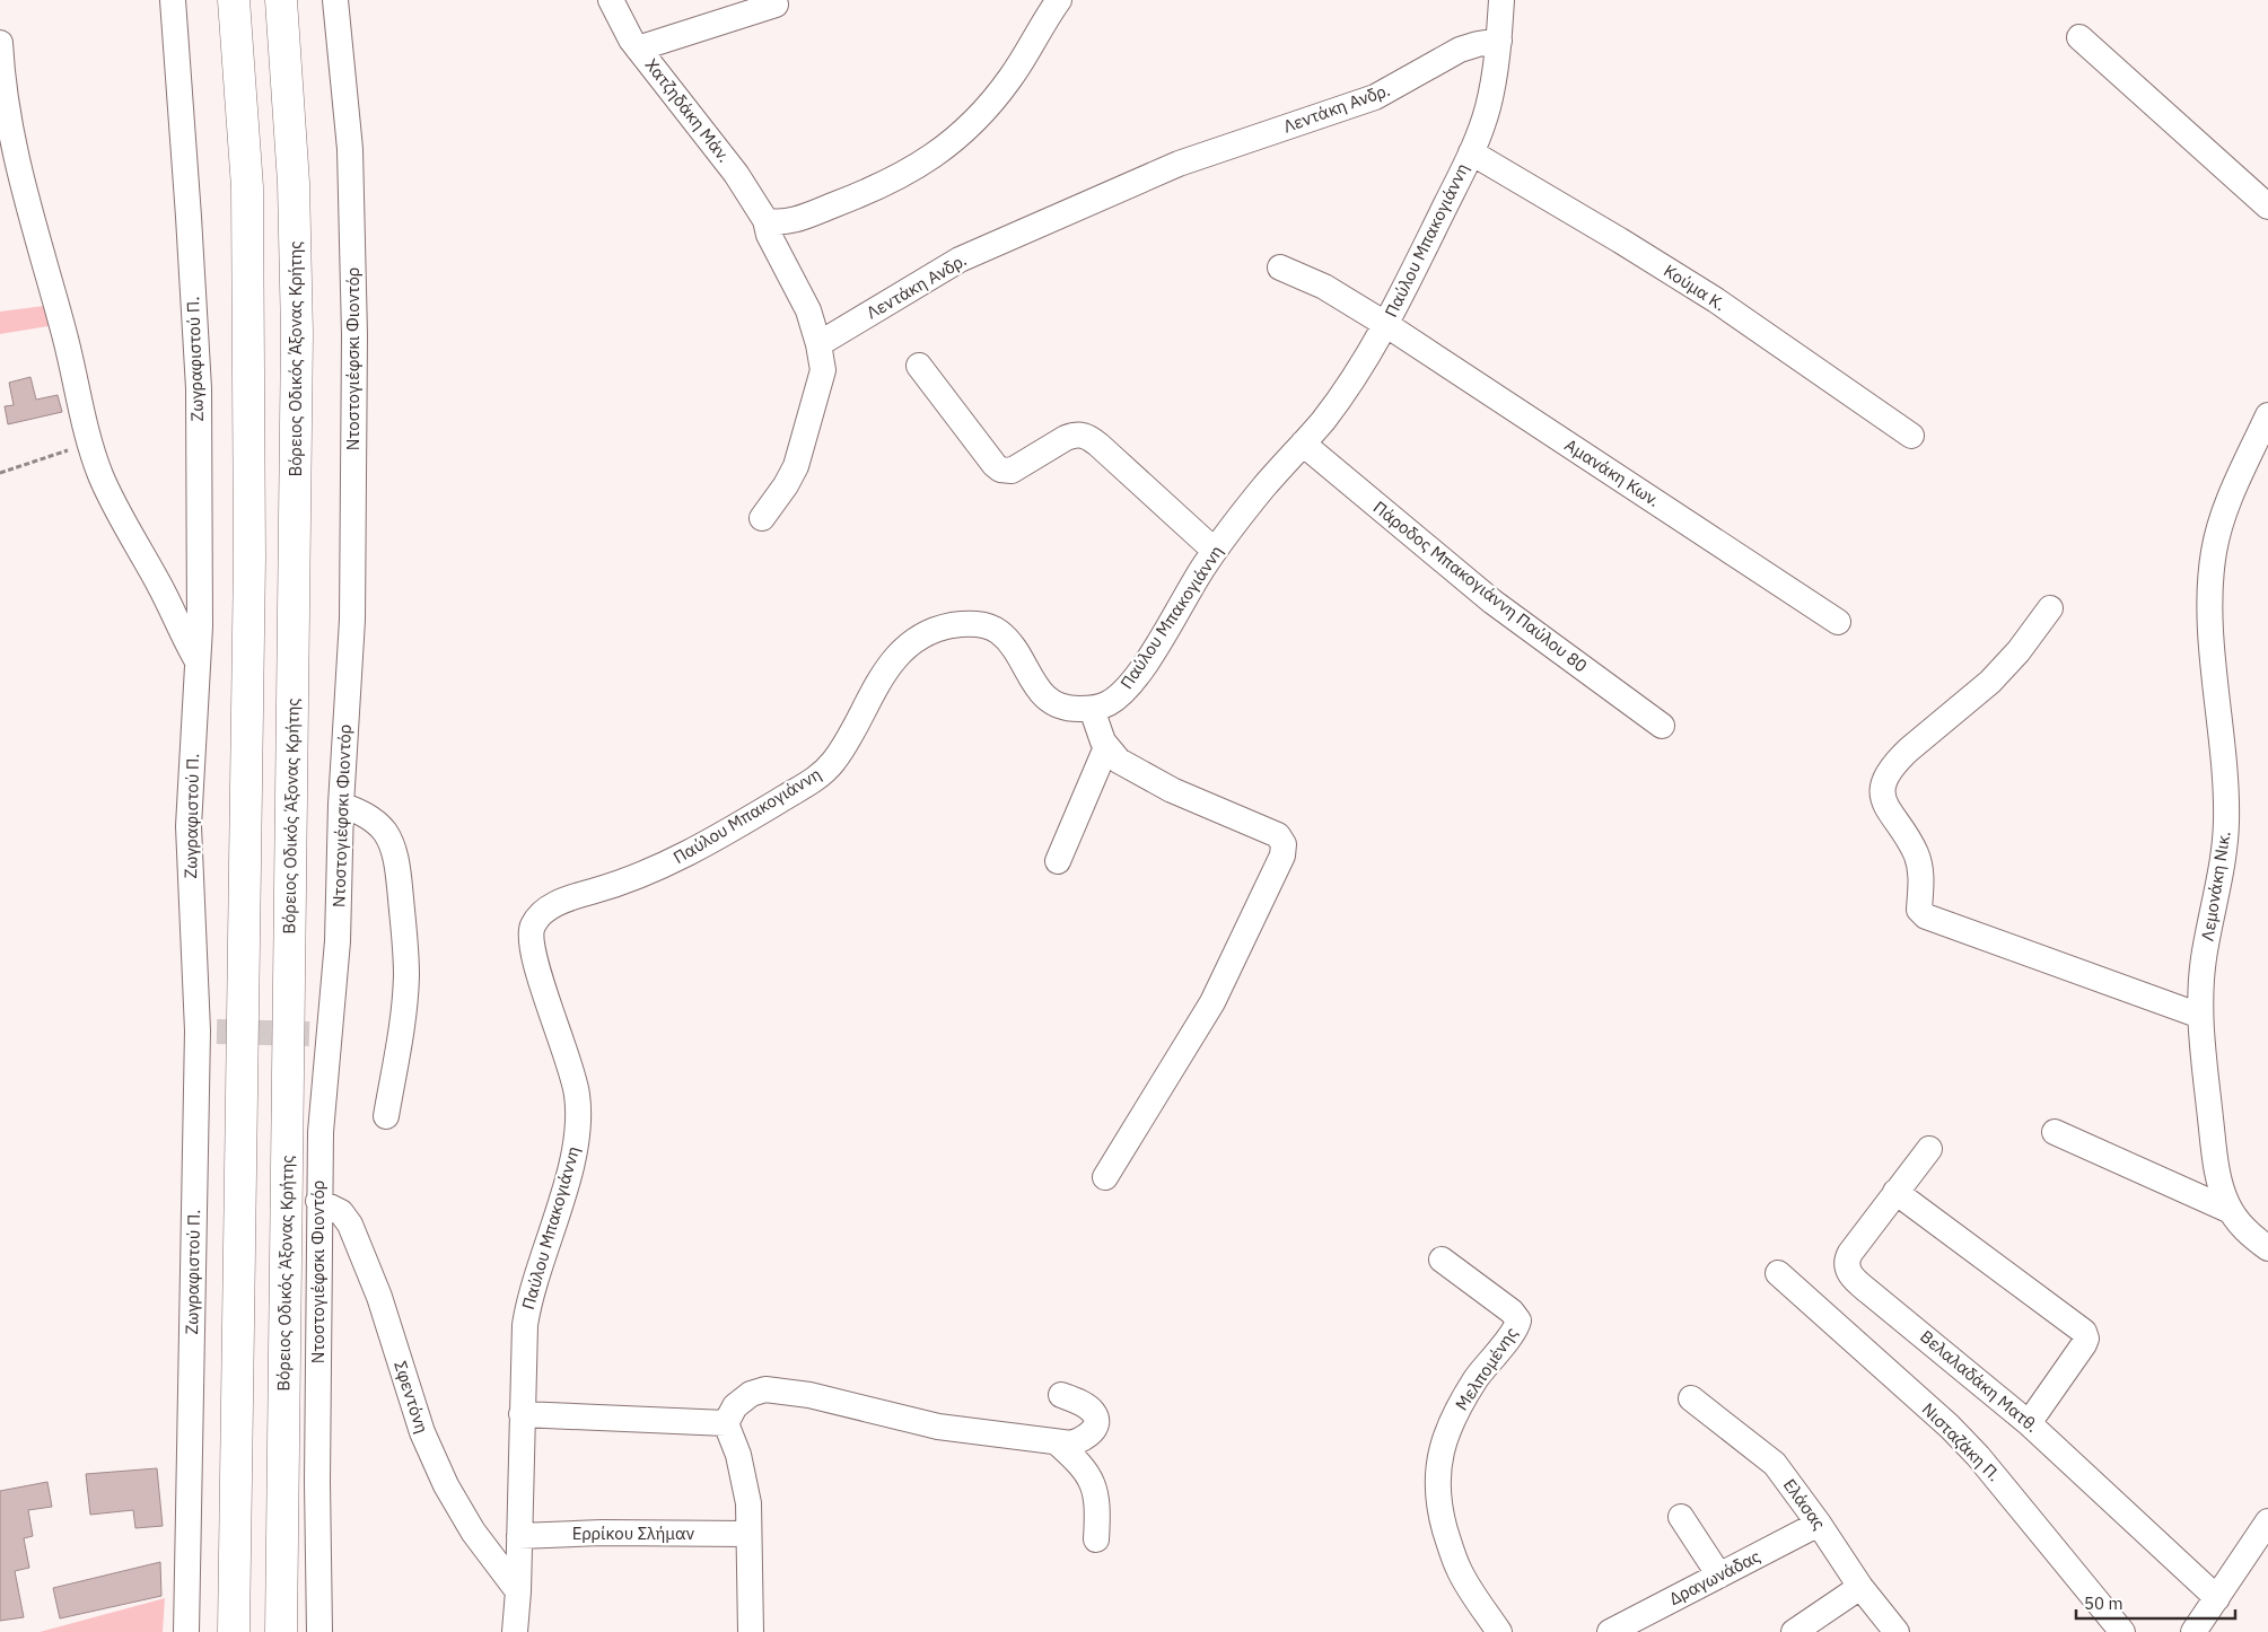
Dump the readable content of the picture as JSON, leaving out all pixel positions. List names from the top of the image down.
{
  "streets": {
    "highway": ["Βόρειος Οδικός Άξονας Κρήτης"],
    "street": [
      "Λεντάκη Ανδρ.",
      "Χατζηδάκη Μάν.",
      "Παύλου Μπακογιάννη",
      "Κούμα Κ.",
      "Ζωγραφιστού Π.",
      "Ντοστογιέφσκι Φιοντόρ",
      "Αμανάκη Κων.",
      "Πάροδος Μπακογιάννη Παύλου 80",
      "Λεμονάκη Νικ.",
      "Μελπομένης",
      "Βελαλαδάκη Ματθ.",
      "Σφεντόνη",
      "Νισταζάκη Π.",
      "Ελάσας",
      "Ερρίκου Σλήμαν",
      "Δραγωνάδας"
    ]
  },
  "crossings": [
    ["Λεντάκη Ανδρ.", "Παύλου Μπακογιάννη"],
    ["Παύλου Μπακογιάννη", "Κούμα Κ."],
    ["Παύλου Μπακογιάννη", "Αμανάκη Κων."],
    ["Παύλου Μπακογιάννη", "Πάροδος Μπακογιάννη Παύλου 80"],
    ["Παύλου Μπακογιάννη", "Σφεντόνη"],
    ["Παύλου Μπακογιάννη", "Ερρίκου Σλήμαν"],
    ["Ντοστογιέφσκι Φιοντόρ", "Σφεντόνη"],
    ["Ελάσας", "Δραγωνάδας"]
  ],
  "scale_bar": "50 m"
}
